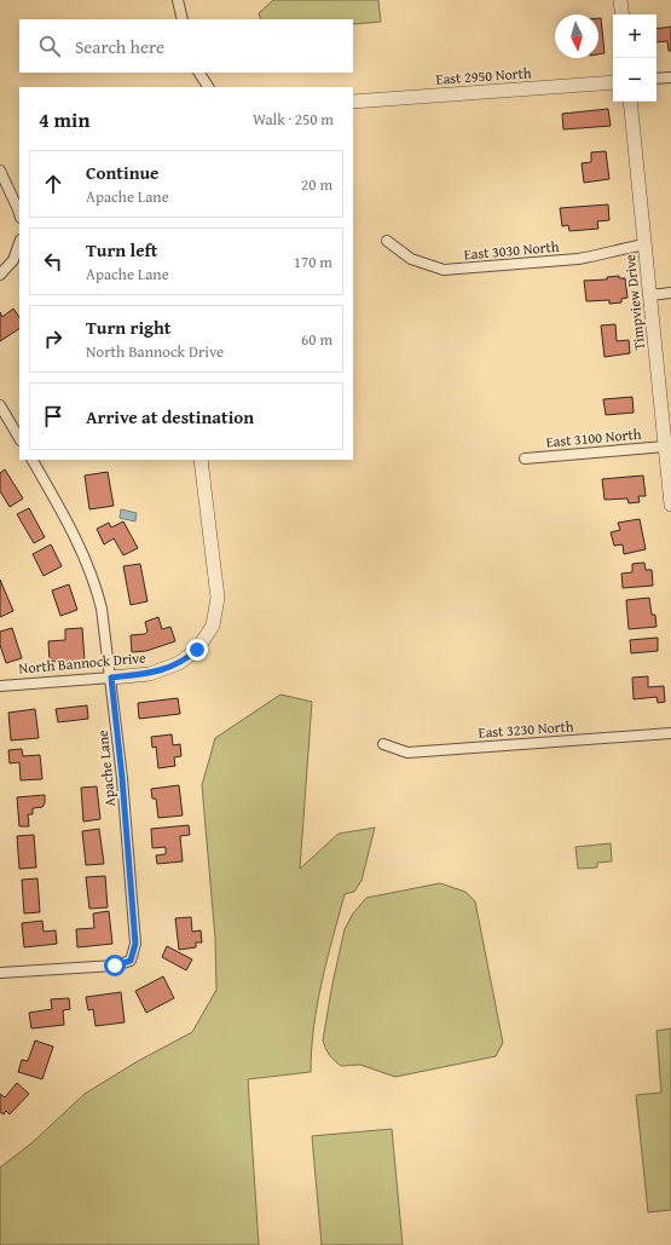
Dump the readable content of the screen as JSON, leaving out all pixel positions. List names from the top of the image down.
{
  "streets": {
    "street": [
      "East 2950 North",
      "East 3030 North",
      "Timpview Drive",
      "East 3100 North",
      "North Bannock Drive",
      "East 3230 North",
      "Apache Lane"
    ]
  },
  "crossings": [
    ["East 3030 North", "Timpview Drive"],
    ["Timpview Drive", "East 3100 North"],
    ["North Bannock Drive", "Apache Lane"]
  ],
  "north": "bottom",
  "page": {
    "map_buttons": ["+", "−"],
    "search": "Search here",
    "heading": ["4 min", "Walk · 250 m"],
    "list": [
      ["Continue", "Apache Lane", "20 m"],
      ["Turn left", "Apache Lane", "170 m"],
      ["Turn right", "North Bannock Drive", "60 m"],
      "Arrive at destination"
    ]
  }
}
